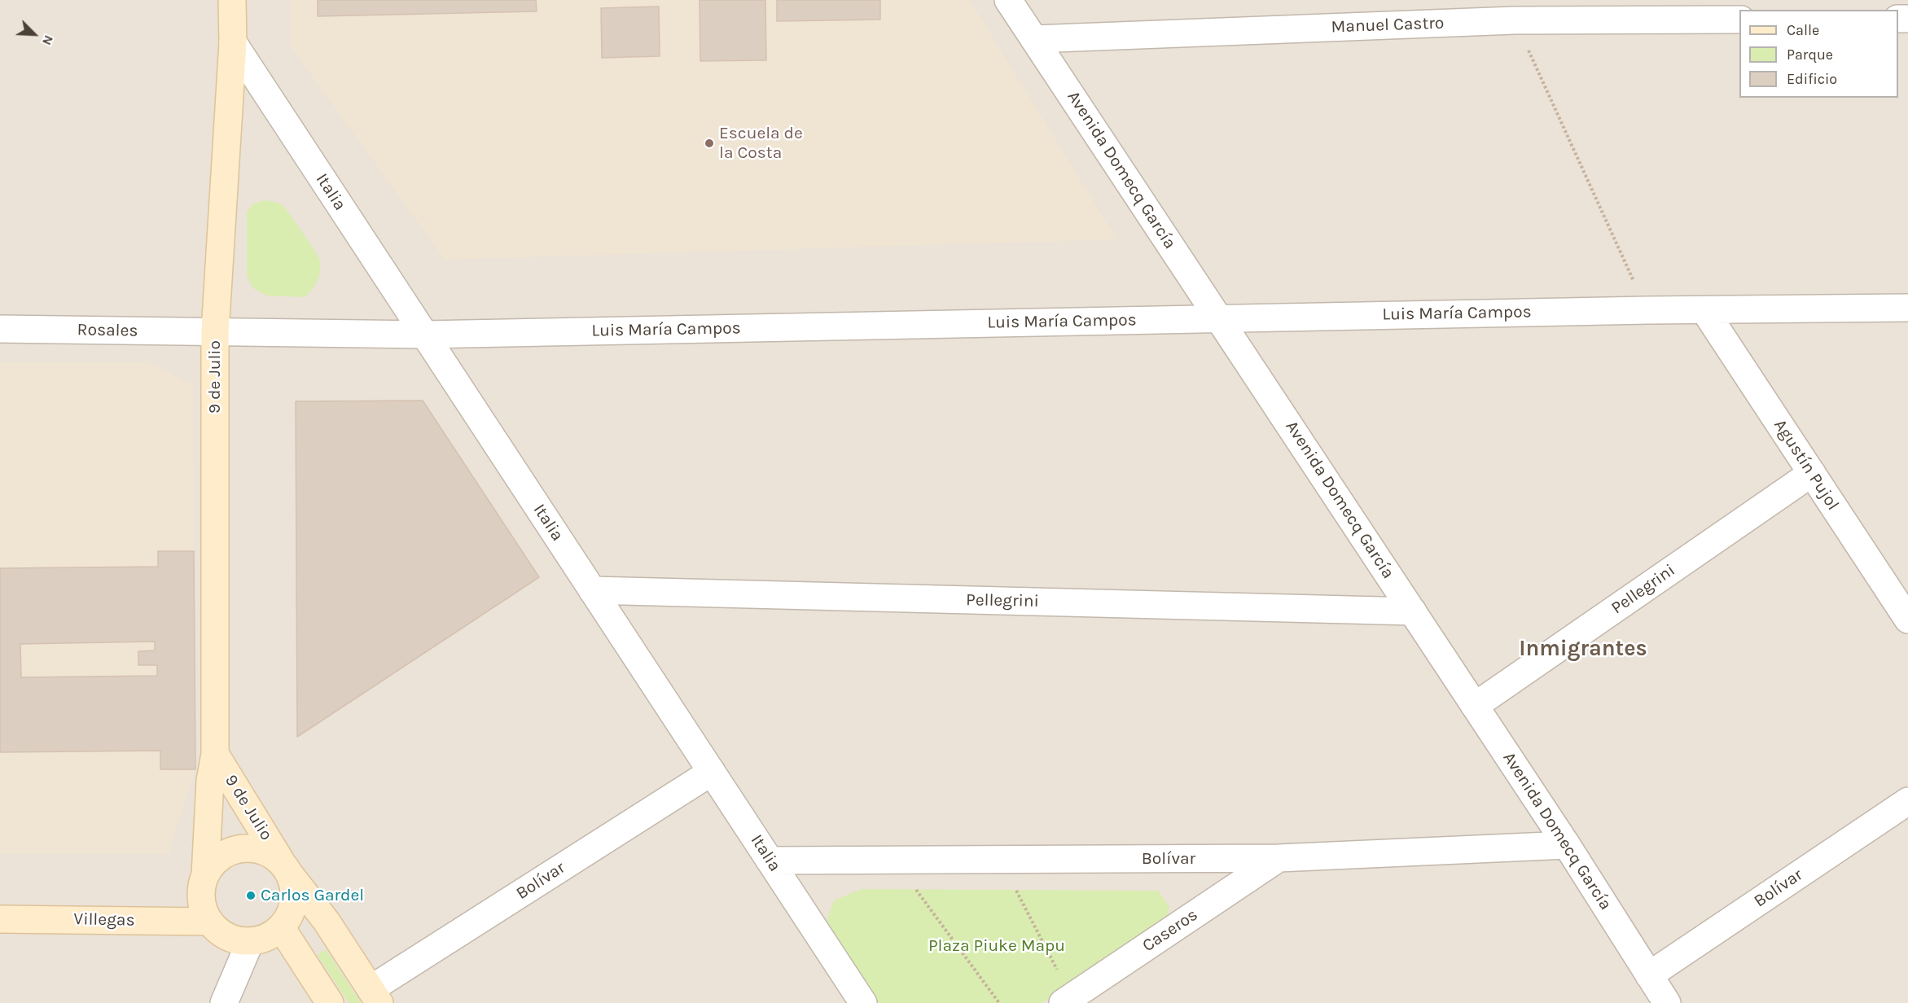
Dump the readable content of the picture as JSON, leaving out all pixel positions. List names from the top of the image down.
{
  "streets": {
    "main road": ["9 de Julio", "Villegas"],
    "street": [
      "Manuel Castro",
      "Avenida Domecq García",
      "Italia",
      "Luis María Campos",
      "Rosales",
      "Agustín Pujol",
      "Pellegrini",
      "Bolívar",
      "Caseros"
    ]
  },
  "crossings": [
    ["Manuel Castro", "Avenida Domecq García"],
    ["Avenida Domecq García", "Luis María Campos"],
    ["Avenida Domecq García", "Pellegrini"],
    ["Avenida Domecq García", "Bolívar"],
    ["Italia", "Luis María Campos"],
    ["Italia", "9 de Julio"],
    ["Italia", "Pellegrini"],
    ["Italia", "Bolívar"],
    ["Luis María Campos", "Rosales"],
    ["Luis María Campos", "9 de Julio"],
    ["Luis María Campos", "Agustín Pujol"],
    ["Rosales", "9 de Julio"],
    ["9 de Julio", "Bolívar"],
    ["9 de Julio", "Villegas"],
    ["Agustín Pujol", "Pellegrini"],
    ["Bolívar", "Caseros"]
  ],
  "districts": ["Inmigrantes"],
  "parks": ["Plaza Piuke Mapu"],
  "places": ["Escuela de la Costa", "Carlos Gardel"],
  "legend": ["Calle", "Parque", "Edificio"],
  "north": "bottom right"
}
